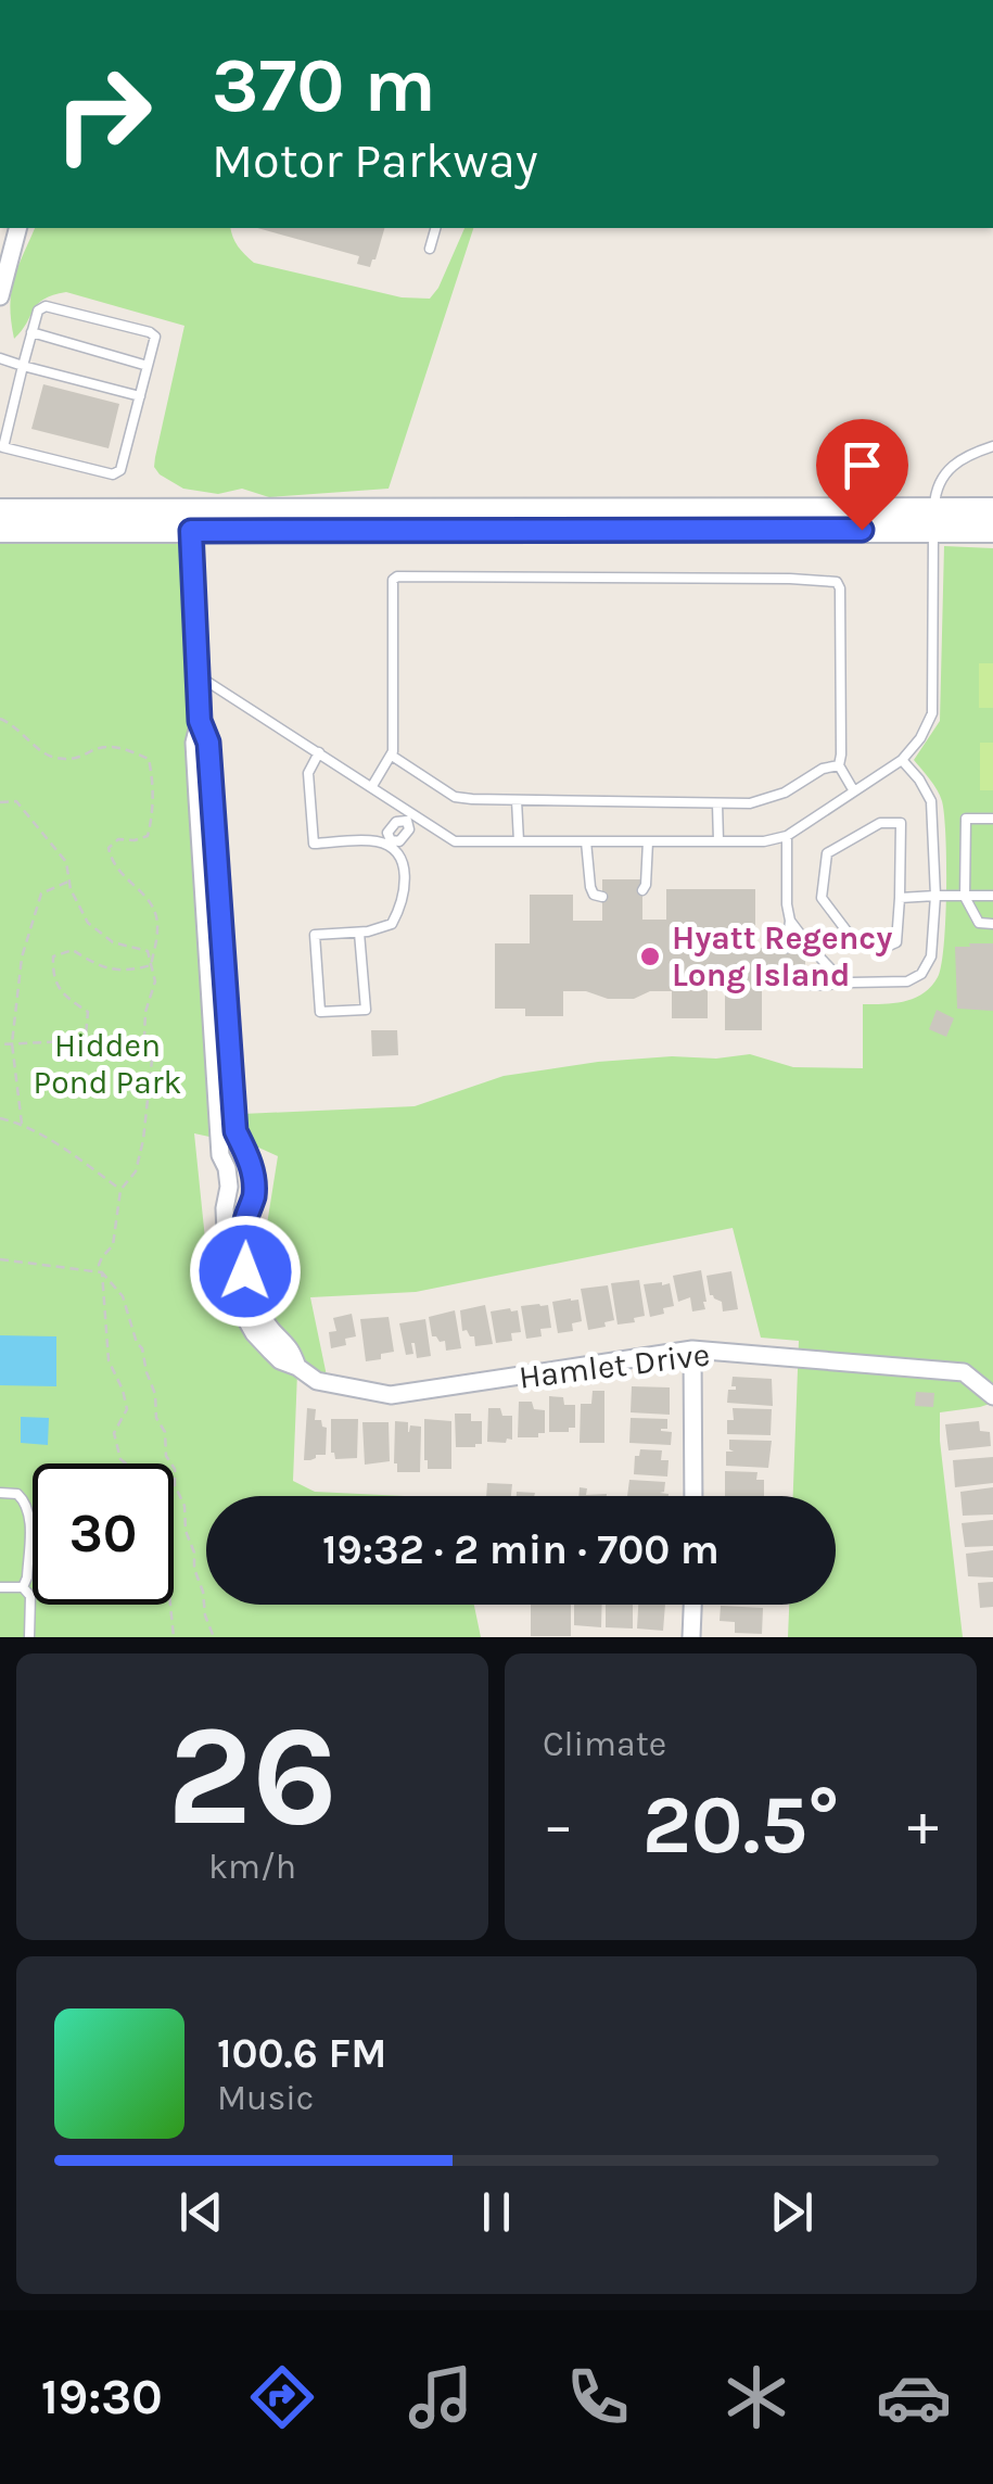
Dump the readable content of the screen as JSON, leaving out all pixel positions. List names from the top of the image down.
{
  "streets": {
    "street": ["Hamlet Drive"]
  },
  "parks": ["Hidden Pond Park"],
  "places": ["Hyatt Regency Long Island"],
  "page": {
    "turn": ["370 m", "Motor Parkway"],
    "limit": "30",
    "trip": "19:32 · 2 min · 700 m",
    "tile": [
      ["26", "km/h"],
      "Climate"
    ],
    "heat": ["−", "20.5°", "+"],
    "song": ["100.6 FM", "Music"],
    "tabs": "19:30"
  }
}
